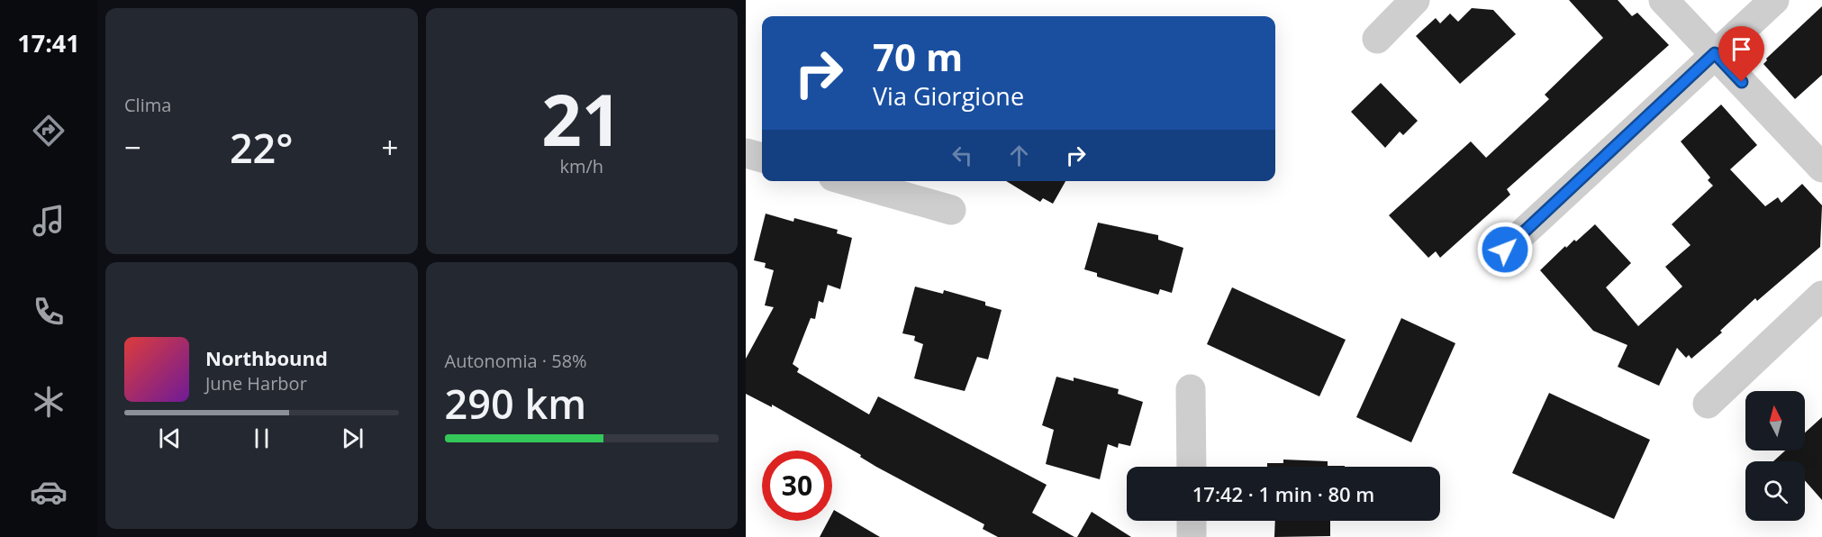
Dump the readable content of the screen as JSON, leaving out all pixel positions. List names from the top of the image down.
{
  "north": "top",
  "page": {
    "tabs": "17:41",
    "tile": [
      "Clima",
      ["21", "km/h"],
      ["Autonomia · 58%", "290 km"]
    ],
    "turn": ["70 m", "Via Giorgione"],
    "heat": ["−", "22°", "+"],
    "song": ["Northbound", "June Harbor"],
    "limit": "30",
    "trip": "17:42 · 1 min · 80 m"
  }
}
